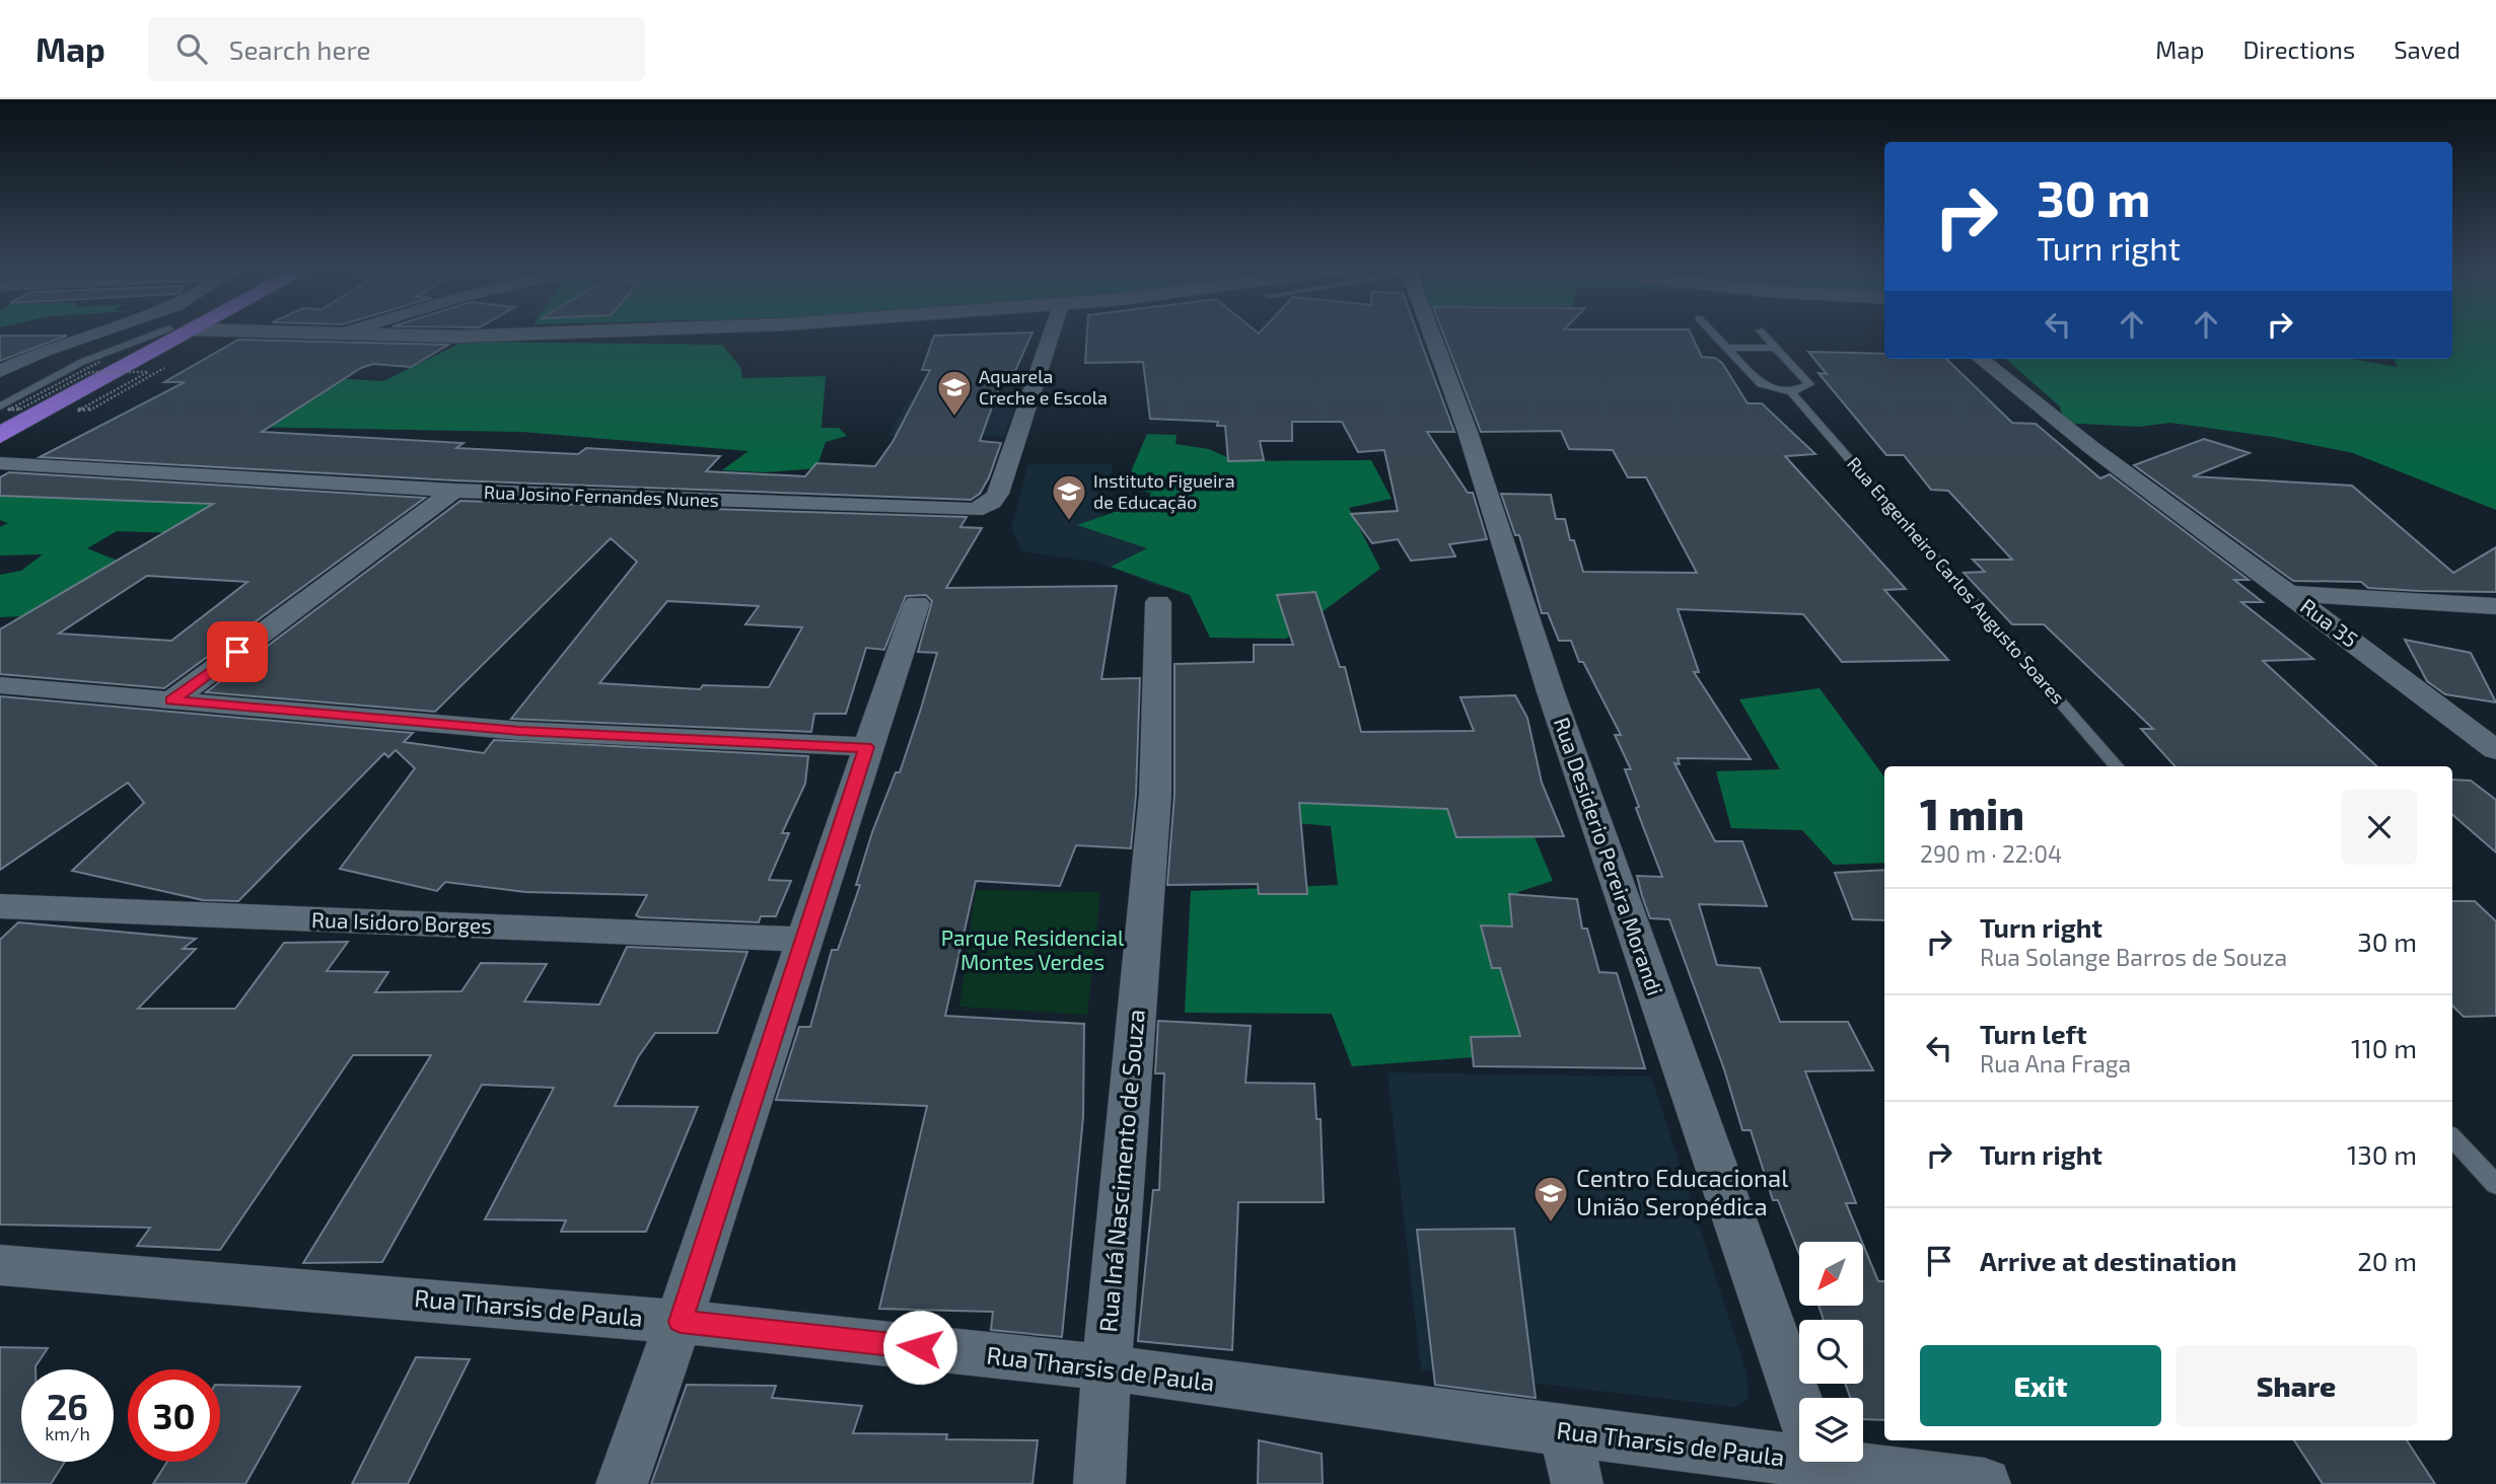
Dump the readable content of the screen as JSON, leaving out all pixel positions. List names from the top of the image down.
{
  "streets": {
    "street": [
      "Rua Josino Fernandes Nunes",
      "Rua 35",
      "Rua Desiderio Pereira Morandi",
      "Rua Isidoro Borges",
      "Rua Iná Nascimento de Souza",
      "Rua Tharsis de Paula"
    ],
    "lane": ["Rua Engenheiro Carlos Augusto Soares"]
  },
  "crossings": [
    ["Rua Iná Nascimento de Souza", "Rua Tharsis de Paula"]
  ],
  "parks": ["Parque Residencial Montes Verdes"],
  "places": {
    "school or university": ["Aquarela Creche e Escola", "Instituto Figueira de Educação", "Centro Educacional União Seropédica"]
  },
  "north": "bottom left",
  "page": {
    "header": "Map",
    "search": "Search here",
    "nav": ["Map", "Directions", "Saved"],
    "turn": ["30 m", "Turn right"],
    "heading": ["1 min", "290 m · 22:04"],
    "list": [
      {
        "name": "Turn right",
        "note": "Rua Solange Barros de Souza",
        "value": "30 m"
      },
      {
        "name": "Turn left",
        "note": "Rua Ana Fraga",
        "value": "110 m"
      },
      {
        "name": "Turn right",
        "value": "130 m"
      },
      {
        "name": "Arrive at destination",
        "value": "20 m"
      }
    ],
    "buttons": ["Exit", "Share"],
    "speed": "26 km/h",
    "limit": "30"
  }
}
